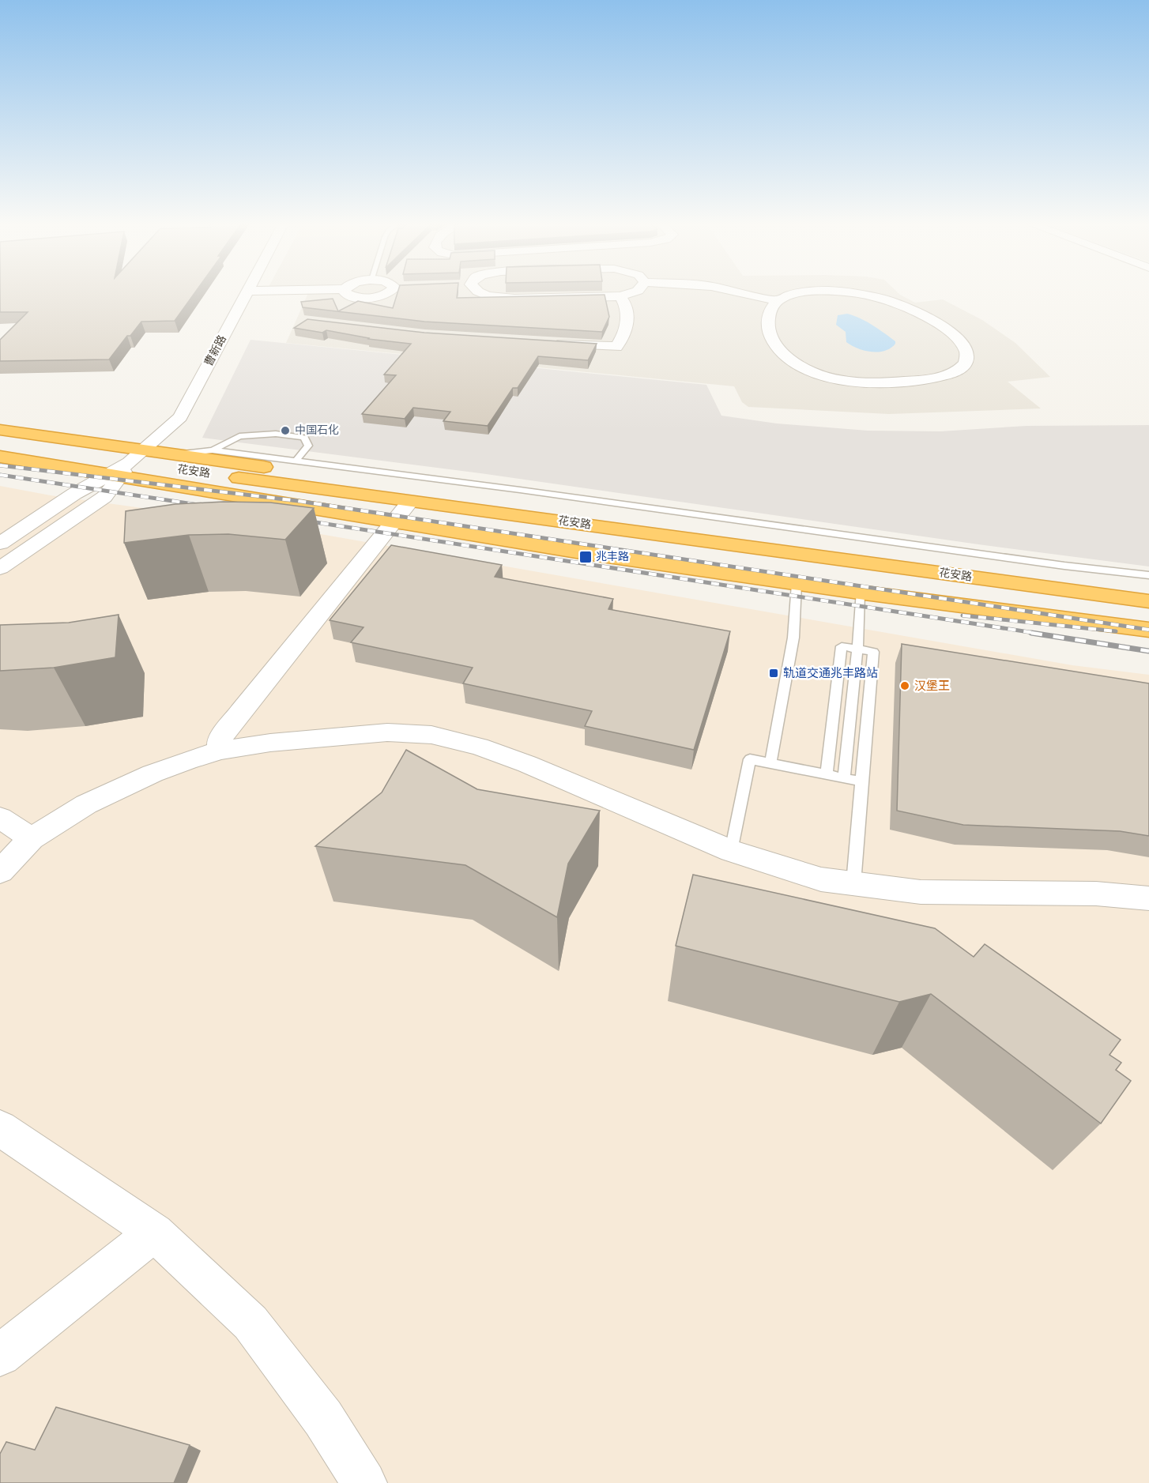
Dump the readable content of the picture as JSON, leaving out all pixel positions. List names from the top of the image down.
{
  "streets": {
    "highway": ["花安路"],
    "street": ["曹新路"]
  },
  "crossings": [
    ["曹新路", "花安路"]
  ],
  "places": {
    "other": ["中国石化", "汉堡王"],
    "transit": ["兆丰路", "轨道交通兆丰路站"]
  }
}
